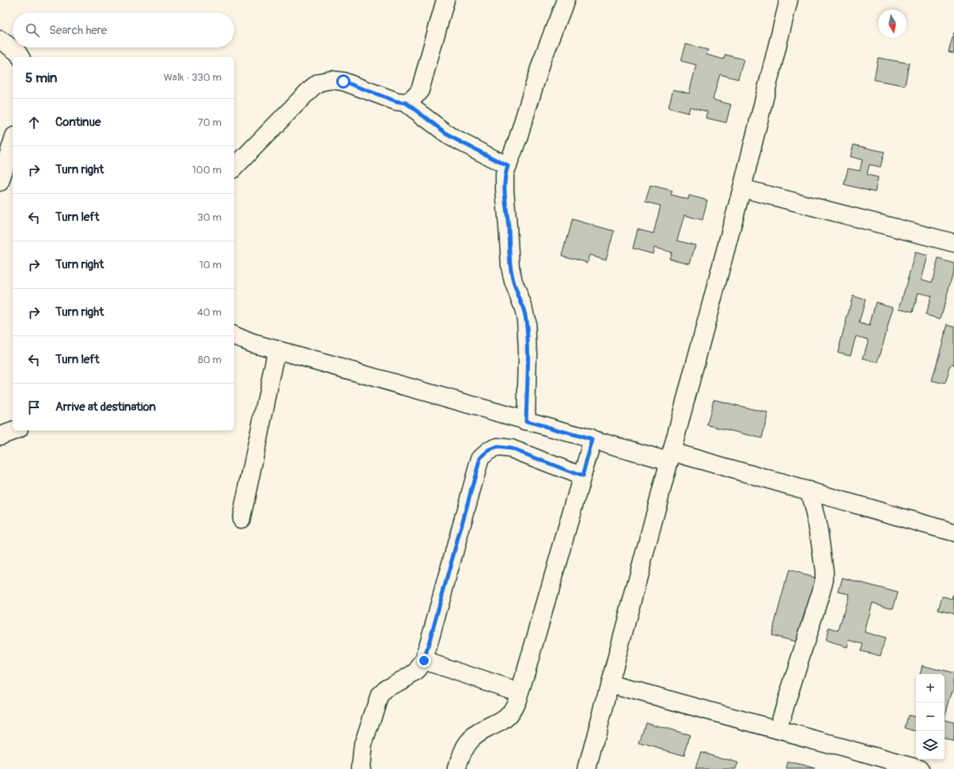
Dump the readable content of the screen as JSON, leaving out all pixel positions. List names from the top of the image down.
{
  "north": "bottom",
  "page": {
    "search": "Search here",
    "heading": ["5 min", "Walk · 330 m"],
    "list": [
      ["Continue", "70 m"],
      ["Turn right", "100 m"],
      ["Turn left", "30 m"],
      ["Turn right", "10 m"],
      ["Turn right", "40 m"],
      ["Turn left", "80 m"],
      "Arrive at destination"
    ],
    "map_buttons": ["+", "−"]
  }
}
